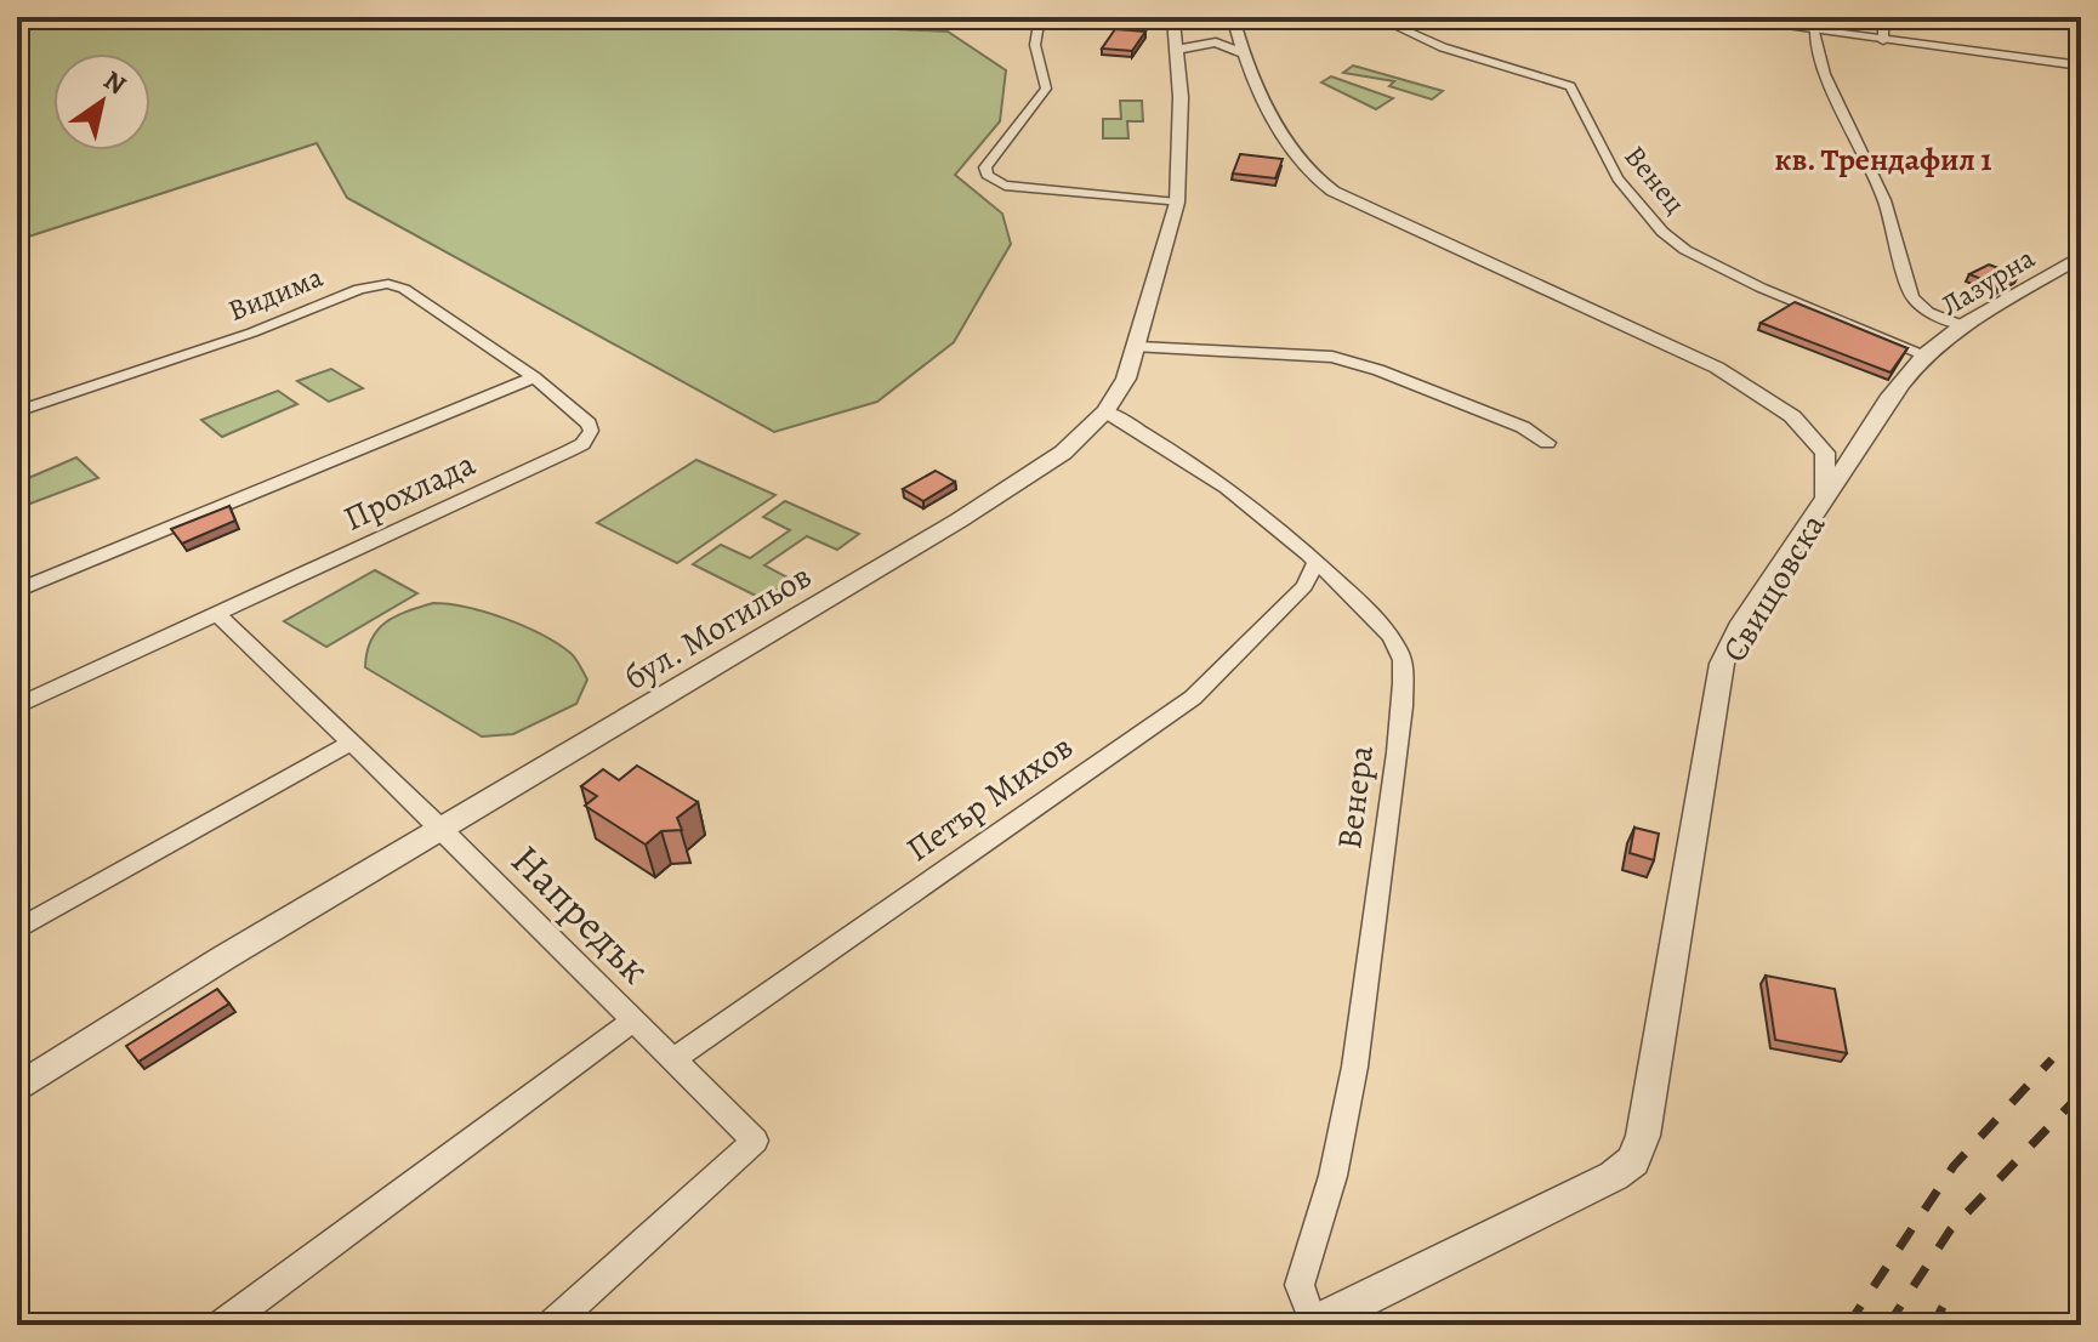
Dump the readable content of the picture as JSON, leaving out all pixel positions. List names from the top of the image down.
{
  "streets": {
    "street": [
      "Венец",
      "Лазурна",
      "Видима",
      "Прохлада",
      "Свищовска",
      "бул. Могильов",
      "Петър Михов",
      "Венера",
      "Напредък"
    ]
  },
  "crossings": [
    ["Венец", "Лазурна"],
    ["Видима", "Прохлада"],
    ["Прохлада", "Напредък"],
    ["Свищовска", "Венера"],
    ["бул. Могильов", "Венера"],
    ["бул. Могильов", "Напредък"],
    ["Петър Михов", "Венера"],
    ["Петър Михов", "Напредък"]
  ],
  "districts": ["кв. Трендафил 1"],
  "north": "top right"
}
